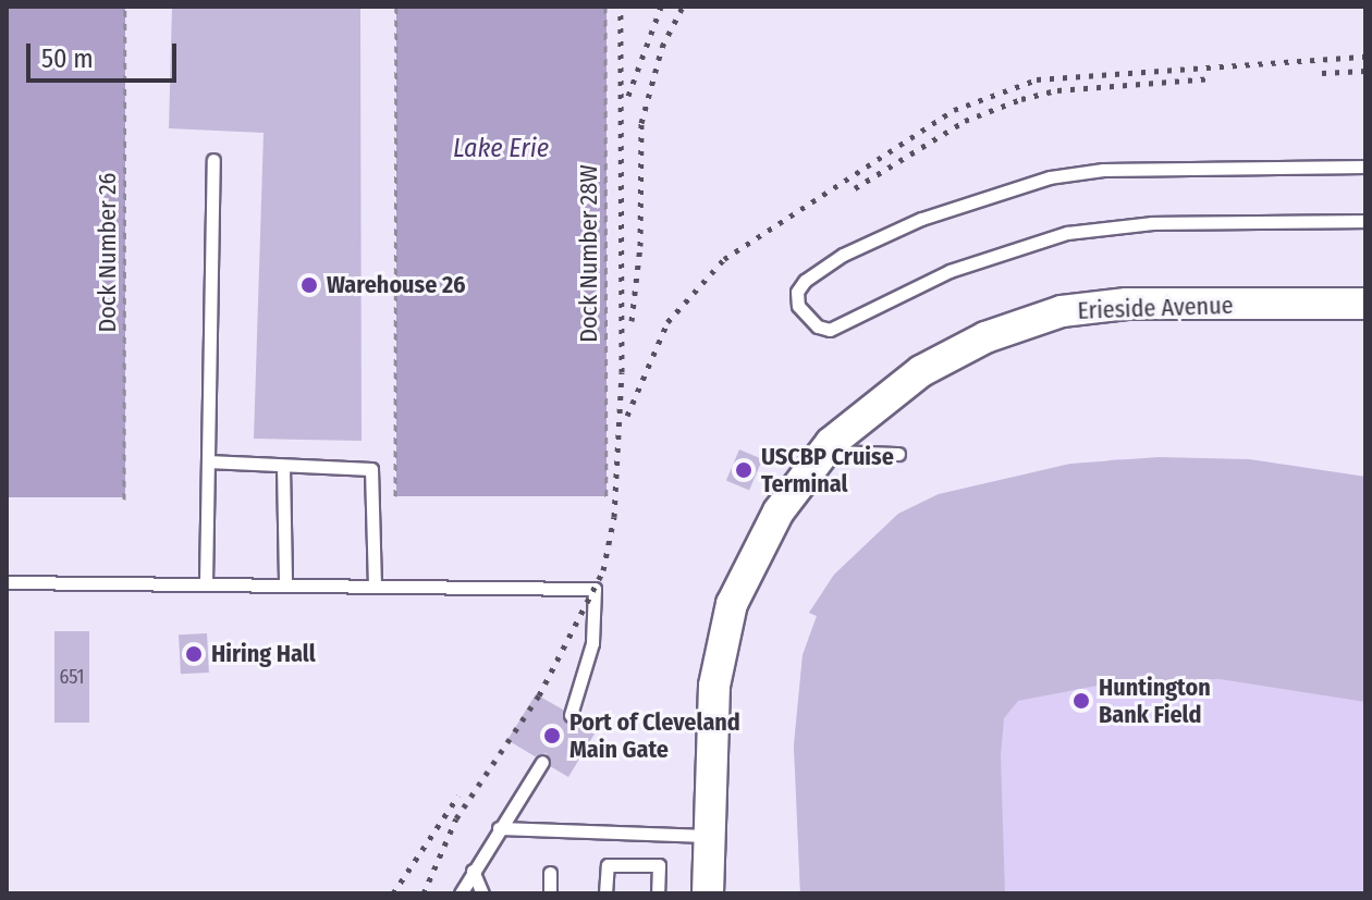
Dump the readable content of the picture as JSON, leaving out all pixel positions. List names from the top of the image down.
{
  "streets": {
    "street": ["Erieside Avenue"],
    "path": ["Dock Number 26", "Dock Number 28W"]
  },
  "water": ["Lake Erie"],
  "places": [
    "Warehouse 26",
    "USCBP Cruise Terminal",
    "Hiring Hall",
    "Huntington Bank Field",
    "Port of Cleveland Main Gate"
  ],
  "house_numbers": ["651"],
  "scale_bar": "50 m"
}
